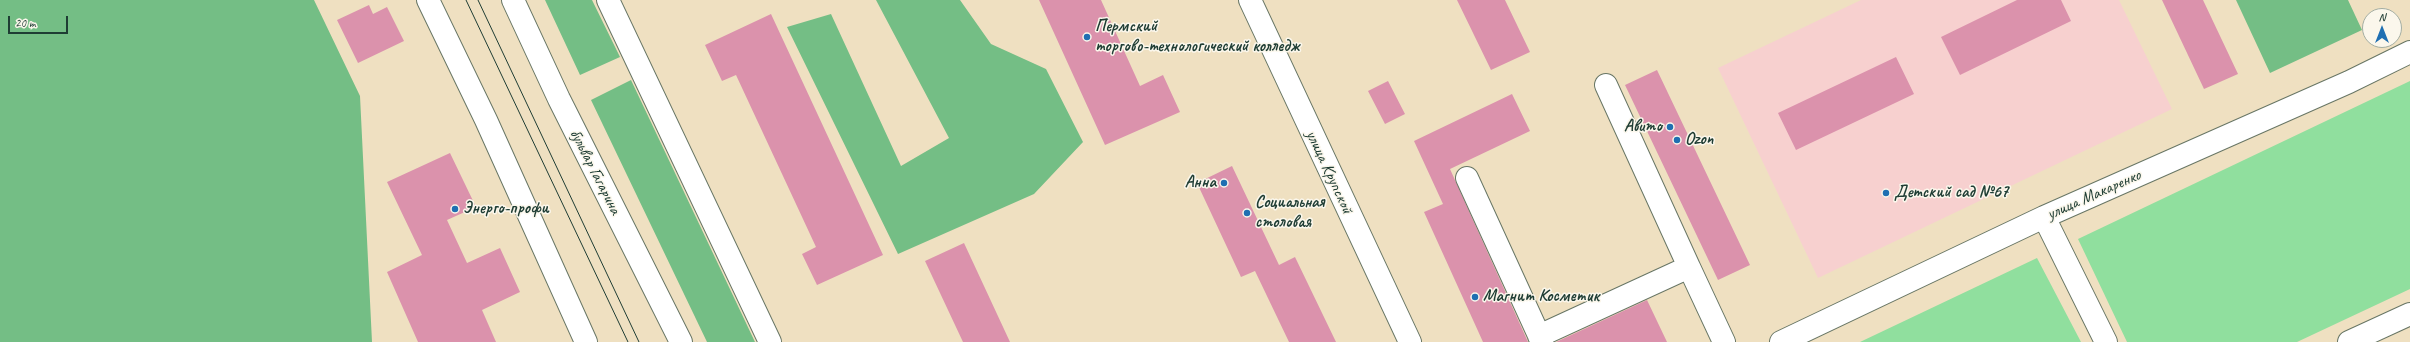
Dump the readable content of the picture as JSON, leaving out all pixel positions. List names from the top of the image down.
{
  "streets": {
    "street": ["бульвар Гагарина", "улица Крупской", "улица Макаренко"]
  },
  "places": [
    "Пермский торгово-технологический колледж",
    "Авито",
    "Ozon",
    "Анна",
    "Детский сад №67",
    "Энерго-профи",
    "Социальная столовая",
    "Магнит Косметик"
  ],
  "scale_bar": "20 m",
  "north": "top"
}
